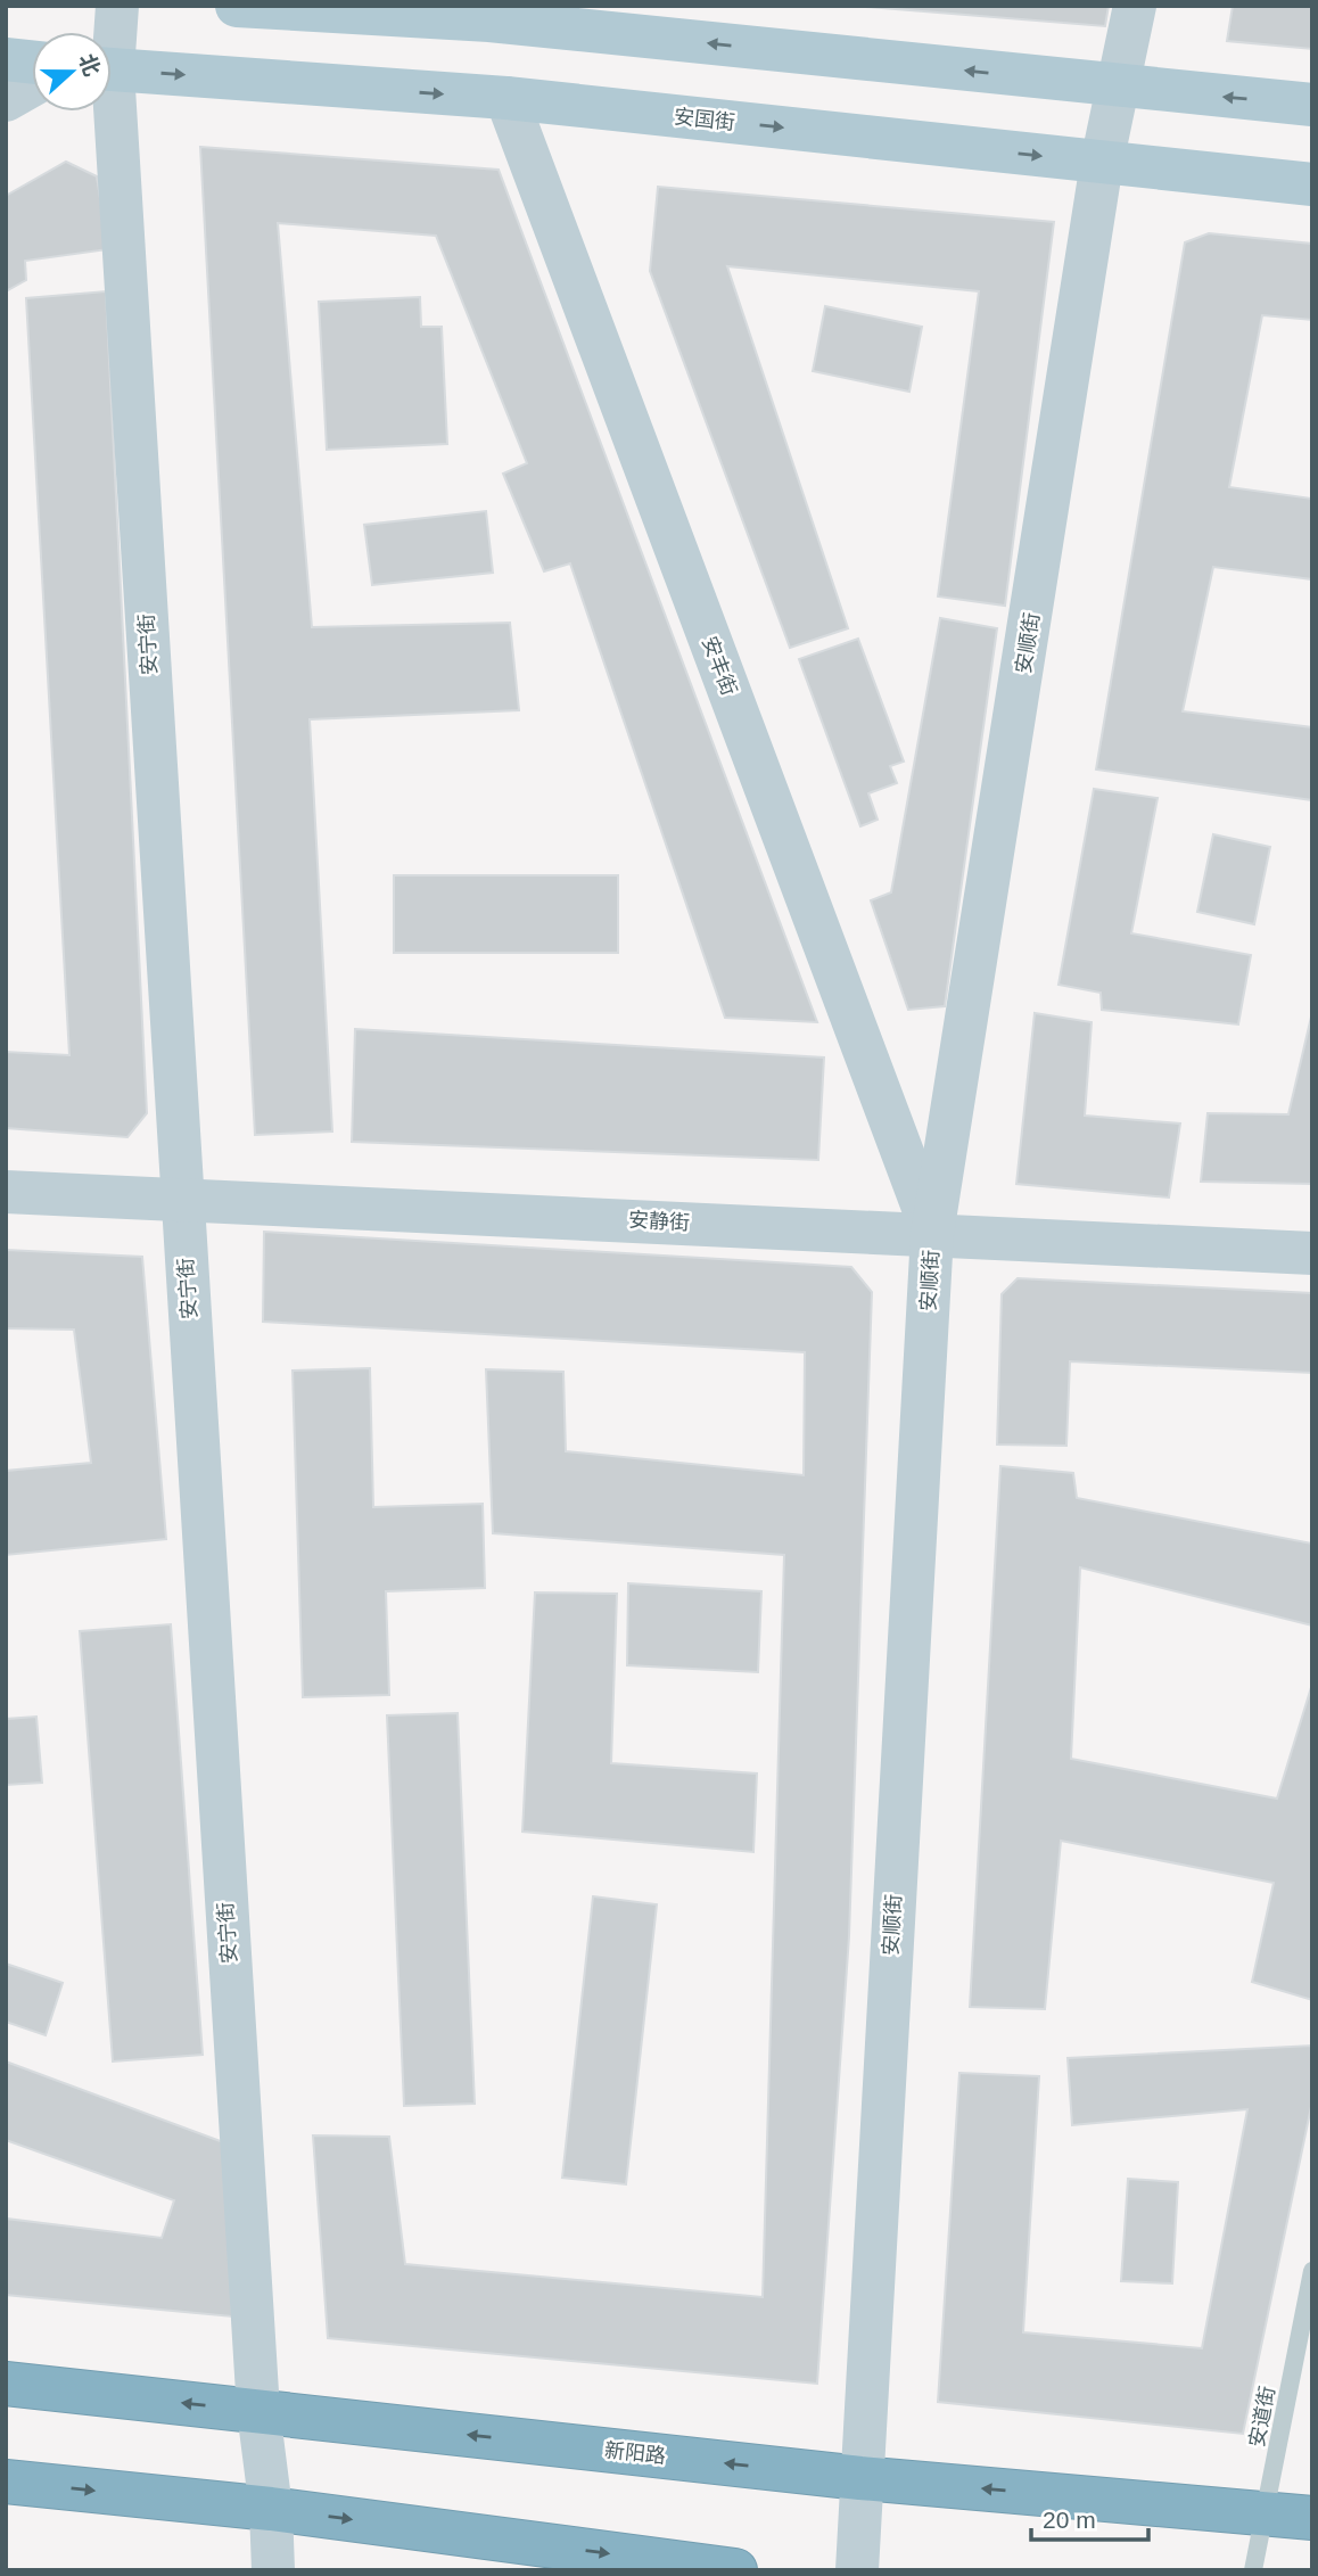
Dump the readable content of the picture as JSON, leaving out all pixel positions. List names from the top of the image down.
{
  "streets": {
    "highway": ["新阳路"],
    "main road": ["安国街"],
    "street": [
      "安顺街",
      "安宁街",
      "安丰街",
      "安静街"
    ],
    "lane": ["安道街"]
  },
  "crossings": [
    ["安国街", "安顺街"],
    ["安国街", "安丰街"],
    ["安顺街", "安丰街"],
    ["安顺街", "安静街"],
    ["安顺街", "新阳路"],
    ["安宁街", "安静街"],
    ["安宁街", "新阳路"],
    ["安丰街", "安静街"],
    ["安道街", "新阳路"]
  ],
  "scale_bar": "20 m",
  "north": "right"
}
